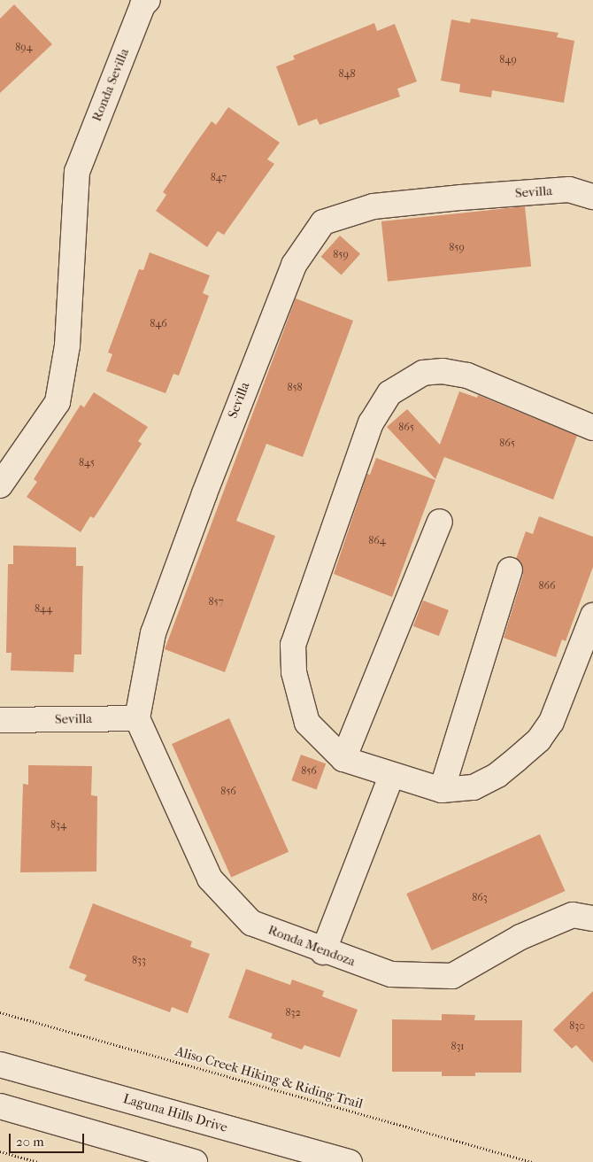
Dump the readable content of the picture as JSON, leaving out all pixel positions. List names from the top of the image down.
{
  "streets": {
    "street": [
      "Ronda Sevilla",
      "Sevilla",
      "Ronda Mendoza",
      "Laguna Hills Drive"
    ],
    "path": ["Aliso Creek Hiking & Riding Trail"]
  },
  "crossings": [
    ["Sevilla", "Ronda Mendoza"]
  ],
  "house_numbers": [
    "894",
    "849",
    "848",
    "847",
    "859",
    "859",
    "846",
    "858",
    "865",
    "865",
    "845",
    "864",
    "866",
    "857",
    "844",
    "856",
    "856",
    "834",
    "863",
    "833",
    "832",
    "830",
    "831"
  ],
  "scale_bar": "20 m"
}
